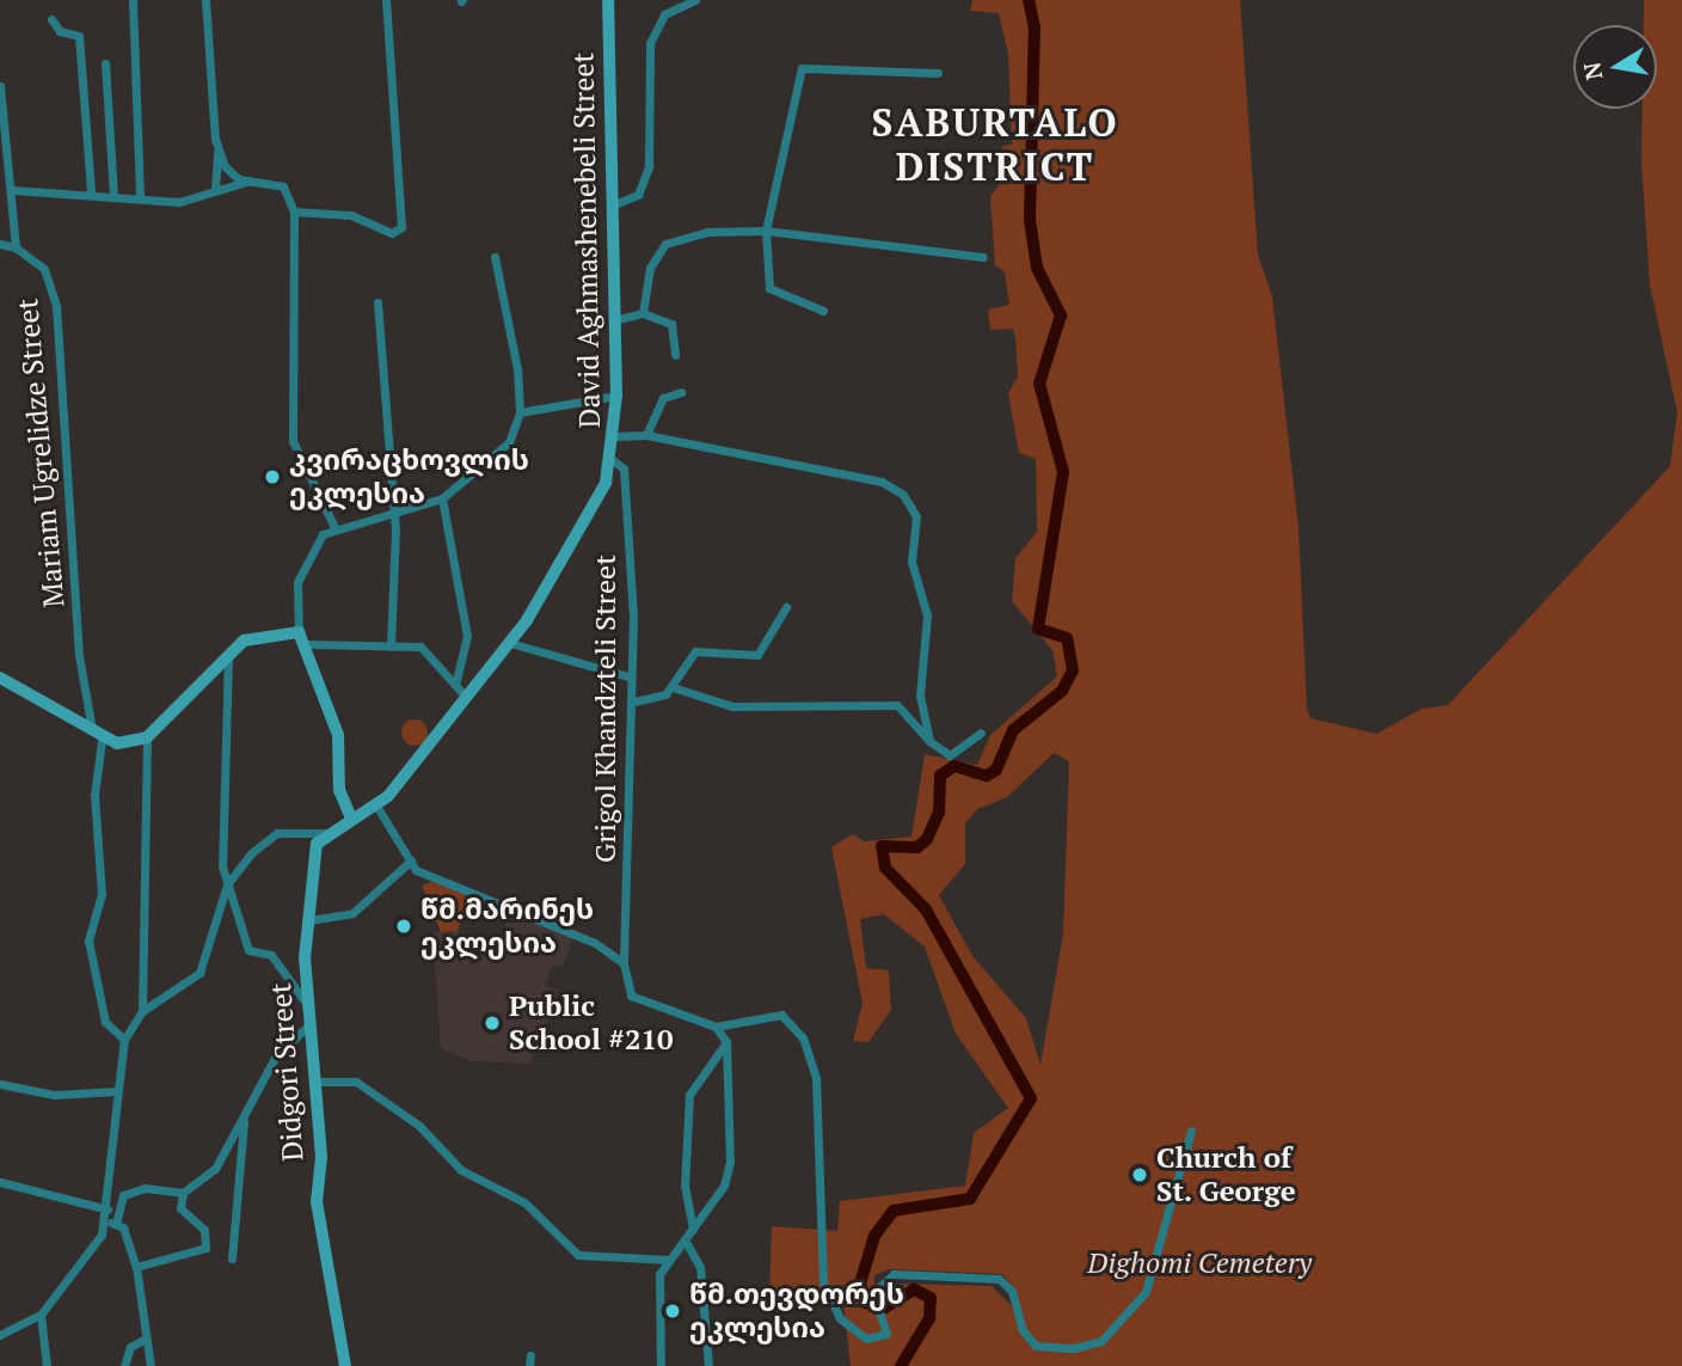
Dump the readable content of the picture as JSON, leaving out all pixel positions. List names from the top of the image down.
{
  "streets": {
    "street": [
      "David Aghmashenebeli Street",
      "Mariam Ugrelidze Street",
      "Grigol Khandzteli Street",
      "Didgori Street"
    ]
  },
  "crossings": [
    ["David Aghmashenebeli Street", "Grigol Khandzteli Street"]
  ],
  "districts": ["SABURTALO DISTRICT"],
  "parks": ["Dighomi Cemetery"],
  "places": [
    "კვირაცხოვლის ეკლესია",
    "წმ.მარინეს ეკლესია",
    "Public School #210",
    "Church of St. George",
    "წმ.თევდორეს ეკლესია"
  ],
  "north": "left"
}
